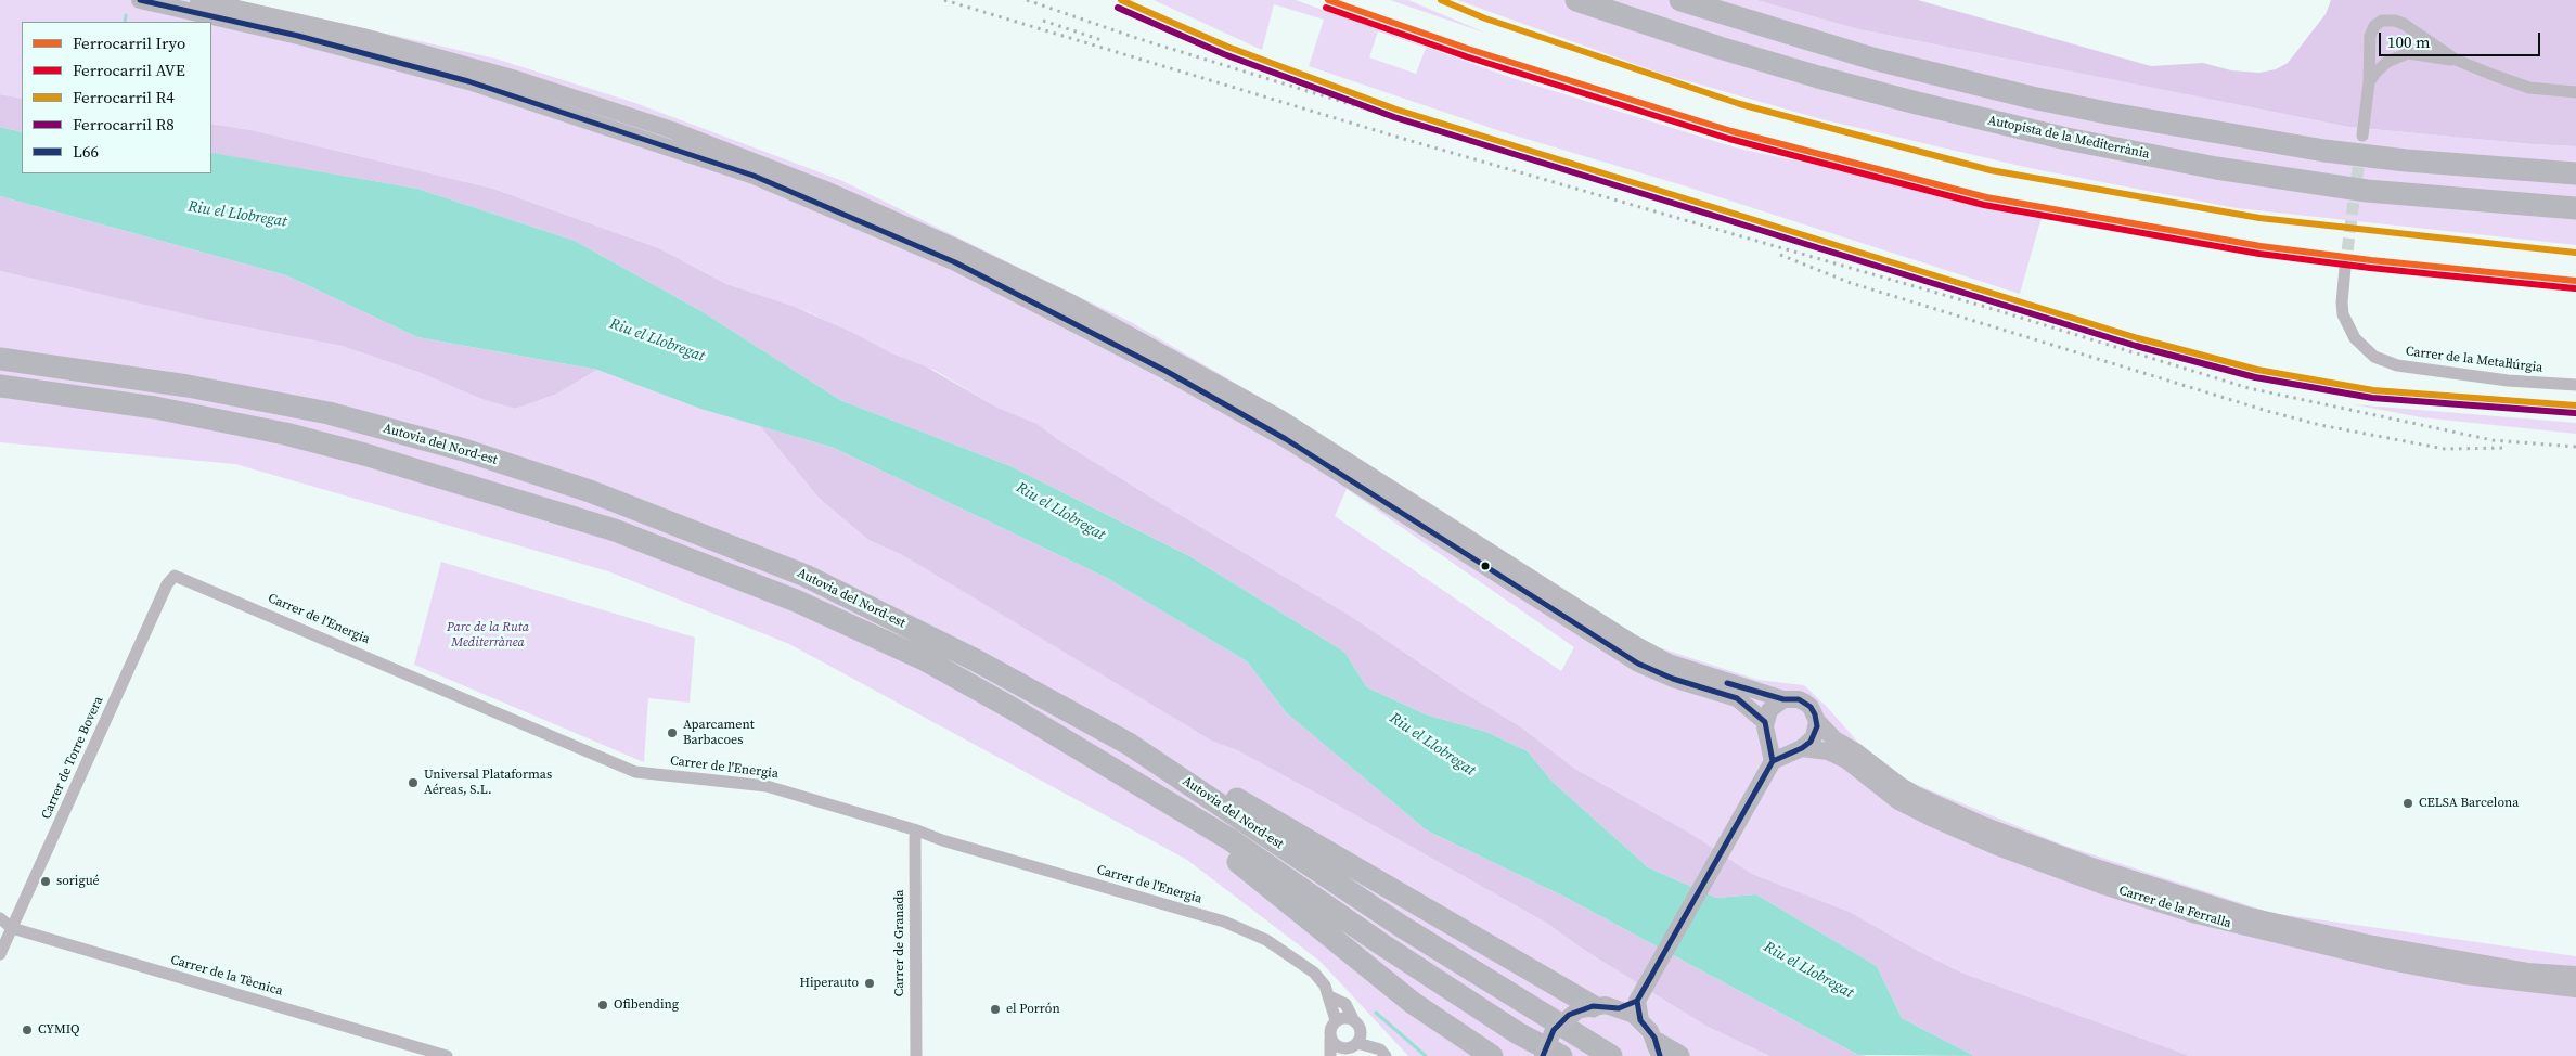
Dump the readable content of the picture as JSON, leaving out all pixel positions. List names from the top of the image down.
{
  "streets": {
    "highway": ["Autopista de la Mediterrània", "Autovia del Nord-est"],
    "street": [
      "Carrer de la Metal·lúrgia",
      "Carrer de l'Energia",
      "Carrer de Torre Bovera",
      "Carrer de la Ferralla",
      "Carrer de Granada",
      "Carrer de la Tècnica"
    ]
  },
  "crossings": [
    ["Carrer de l'Energia", "Carrer de Torre Bovera"],
    ["Carrer de l'Energia", "Carrer de Granada"],
    ["Carrer de Torre Bovera", "Carrer de la Tècnica"]
  ],
  "water": ["Riu el Llobregat"],
  "parks": ["Parc de la Ruta Mediterrànea"],
  "places": [
    "Aparcament Barbacoes",
    "Universal Plataformas Aéreas, S.L.",
    "CELSA Barcelona",
    "sorigué",
    "Hiperauto",
    "Ofibending",
    "el Porrón",
    "CYMIQ"
  ],
  "lines": [
    "rail line Iryo",
    "rail line R4",
    "transit line L66",
    "rail line AVE",
    "rail line R8"
  ],
  "legend": [
    "Ferrocarril Iryo",
    "Ferrocarril AVE",
    "Ferrocarril R4",
    "Ferrocarril R8",
    "L66"
  ],
  "scale_bar": "100 m"
}
